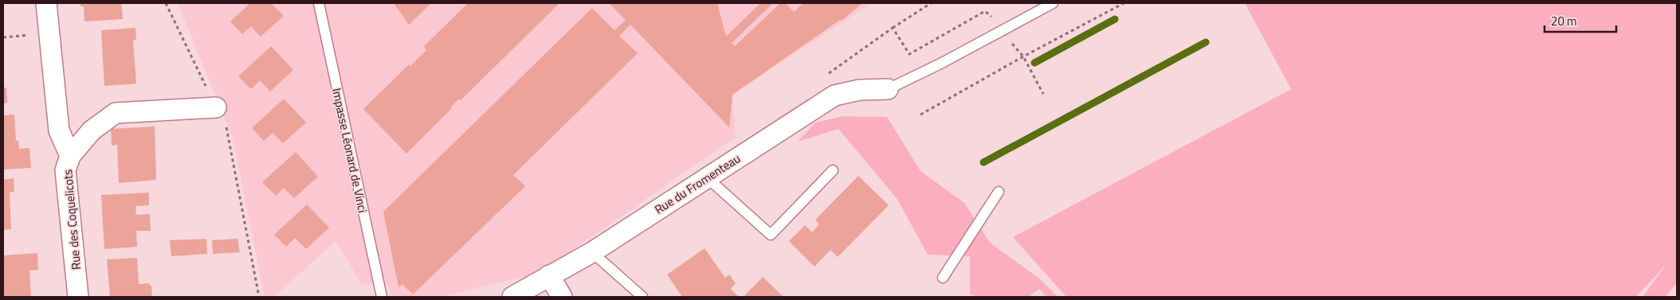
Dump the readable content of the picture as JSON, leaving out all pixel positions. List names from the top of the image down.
{
  "streets": {
    "street": ["Rue du Fromenteau", "Rue des Coquelicots"],
    "lane": ["Impasse Léonard de Vinci"]
  },
  "scale_bar": "20 m"
}
